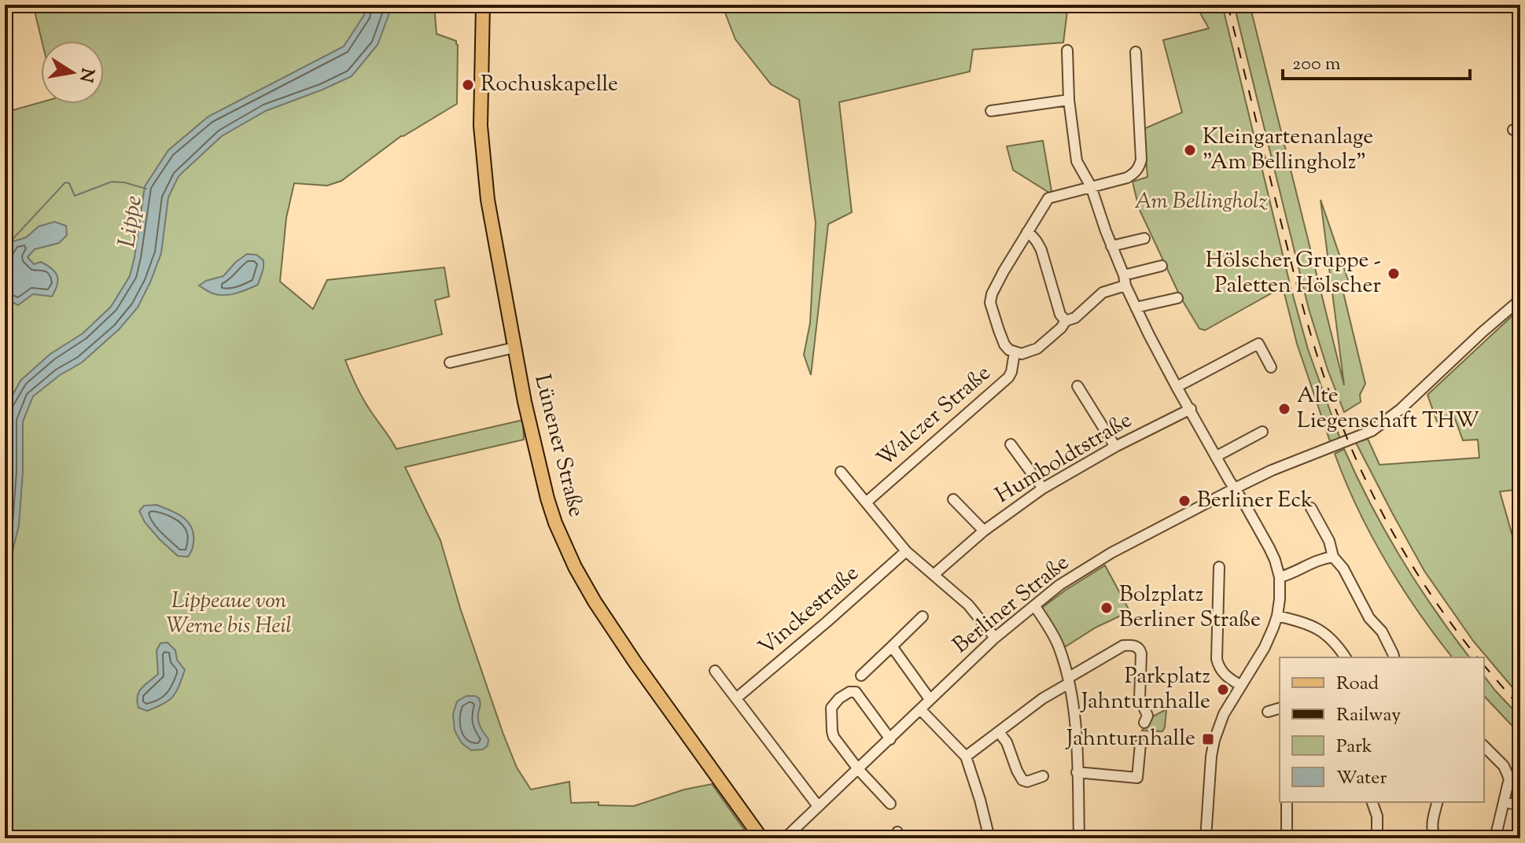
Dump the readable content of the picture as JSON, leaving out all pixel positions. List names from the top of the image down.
{
  "streets": {
    "main road": ["Lünener Straße"],
    "street": [
      "Walczer Straße",
      "Humboldtstraße",
      "Berliner Straße",
      "Vinckestraße"
    ]
  },
  "water": ["Lippe"],
  "parks": ["Am Bellingholz", "Lippeaue von Werne bis Heil"],
  "places": {
    "other": [
      "Rochuskapelle",
      "Kleingartenanlage \"Am Bellingholz\"",
      "Hölscher Gruppe - Paletten Hölscher",
      "Alte Liegenschaft THW",
      "Berliner Eck",
      "Bolzplatz Berliner Straße",
      "Parkplatz Jahnturnhalle"
    ],
    "transit": ["Jahnturnhalle"]
  },
  "legend": [
    "Road",
    "Railway",
    "Park",
    "Water"
  ],
  "scale_bar": "200 m",
  "north": "right"
}
